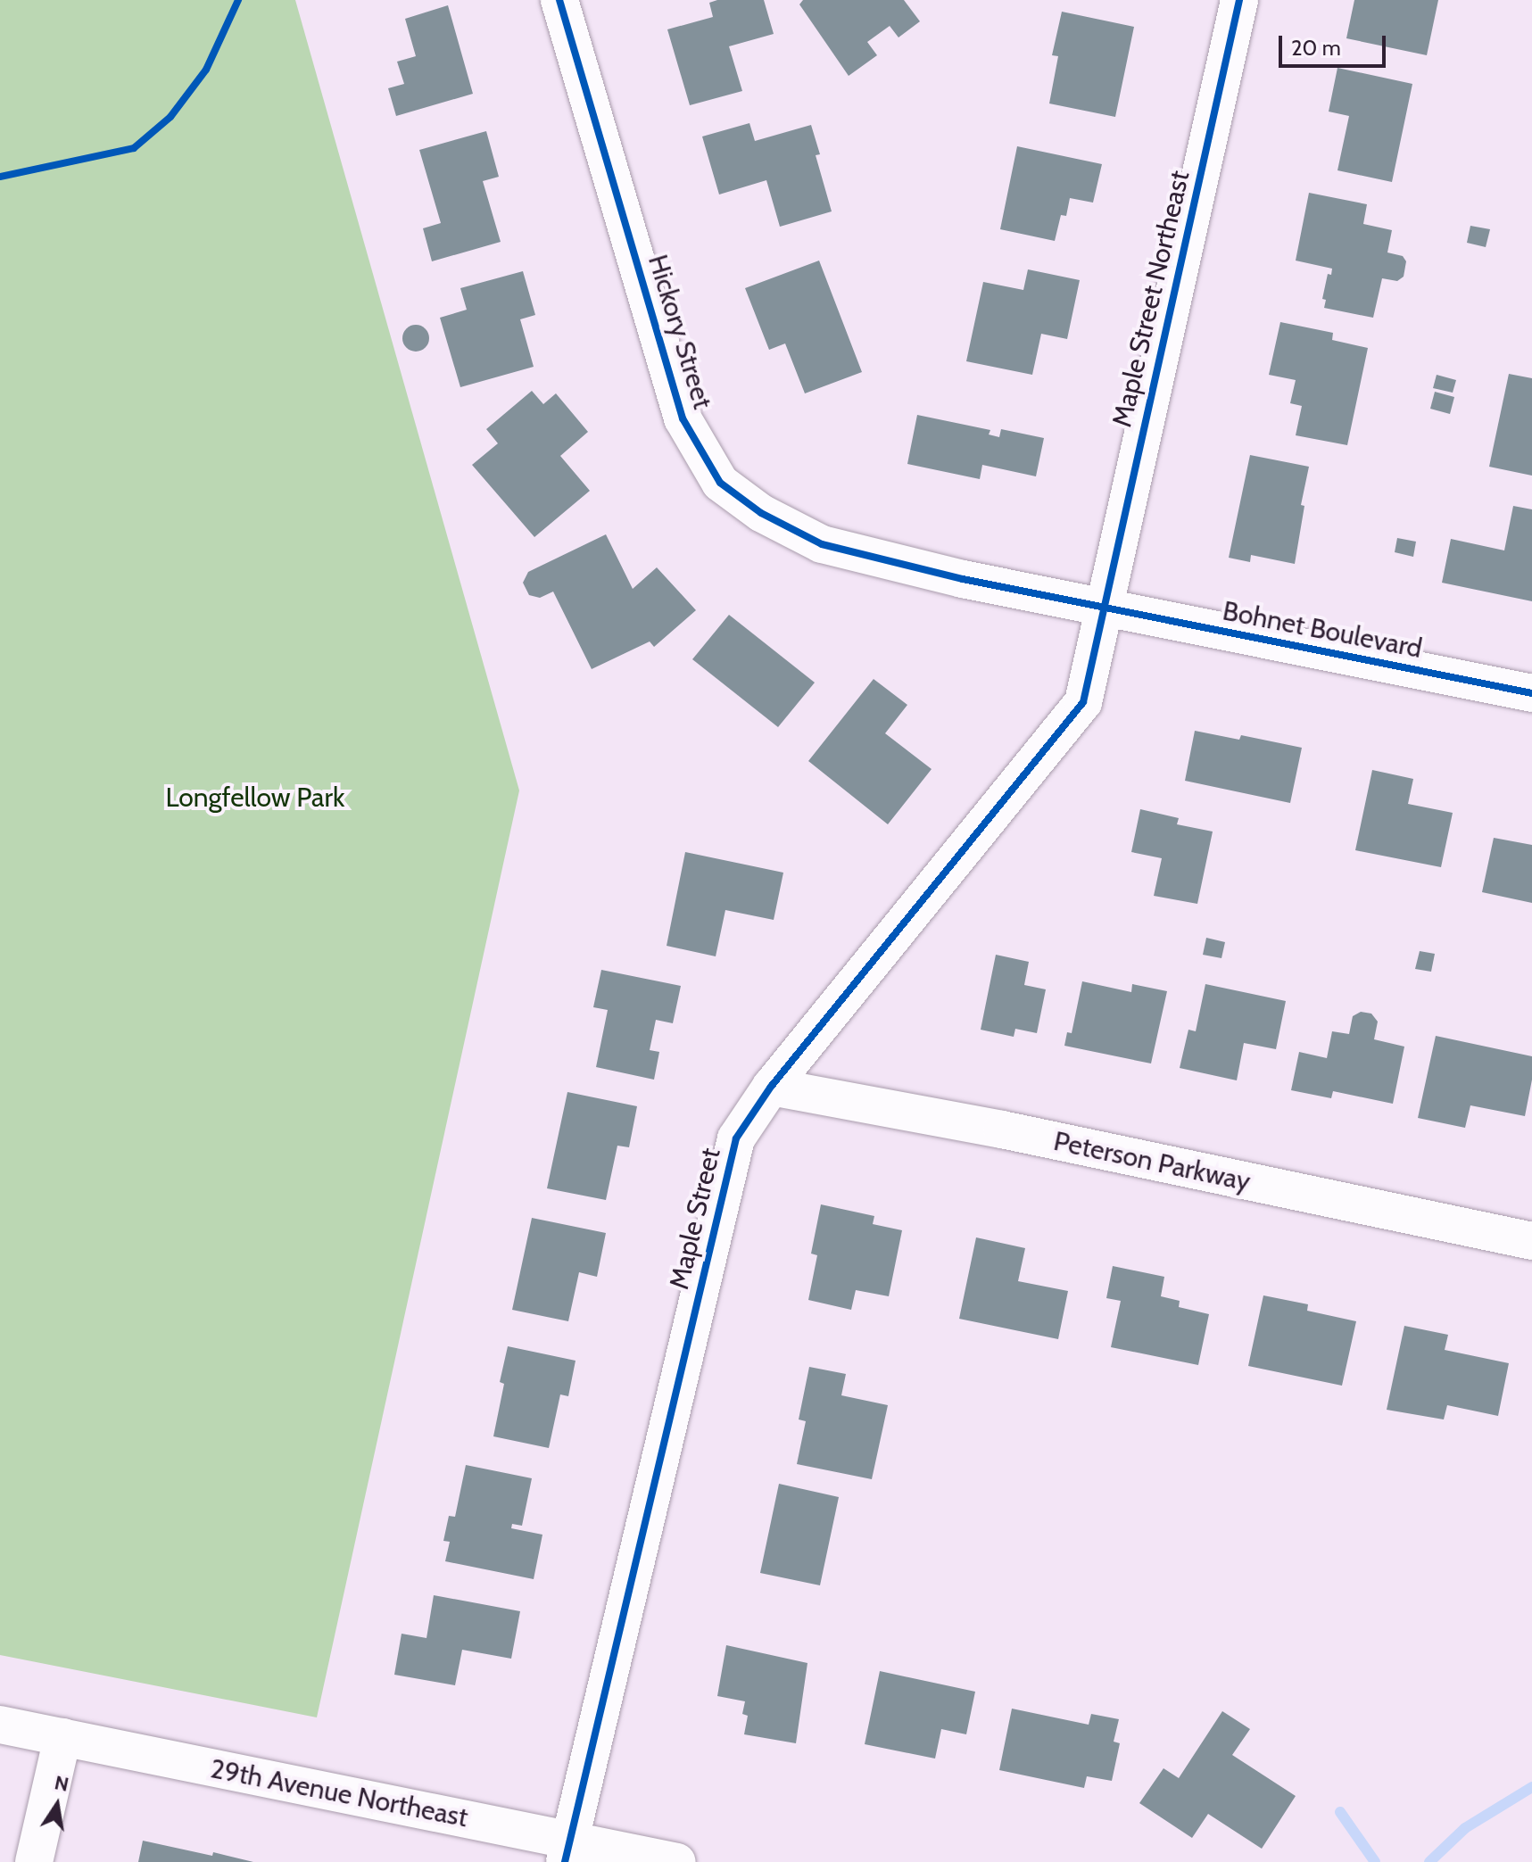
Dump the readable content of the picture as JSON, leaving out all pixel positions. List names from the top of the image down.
{
  "streets": {
    "street": [
      "Maple Street Northeast",
      "Hickory Street",
      "Bohnet Boulevard",
      "Peterson Parkway",
      "Maple Street",
      "29th Avenue Northeast"
    ]
  },
  "crossings": [
    ["Maple Street Northeast", "Hickory Street"],
    ["Maple Street Northeast", "Bohnet Boulevard"],
    ["Maple Street Northeast", "Maple Street"],
    ["Hickory Street", "Bohnet Boulevard"],
    ["Hickory Street", "Maple Street"],
    ["Bohnet Boulevard", "Maple Street"],
    ["Peterson Parkway", "Maple Street"],
    ["Maple Street", "29th Avenue Northeast"]
  ],
  "parks": ["Longfellow Park"],
  "scale_bar": "20 m",
  "north": "top"
}
